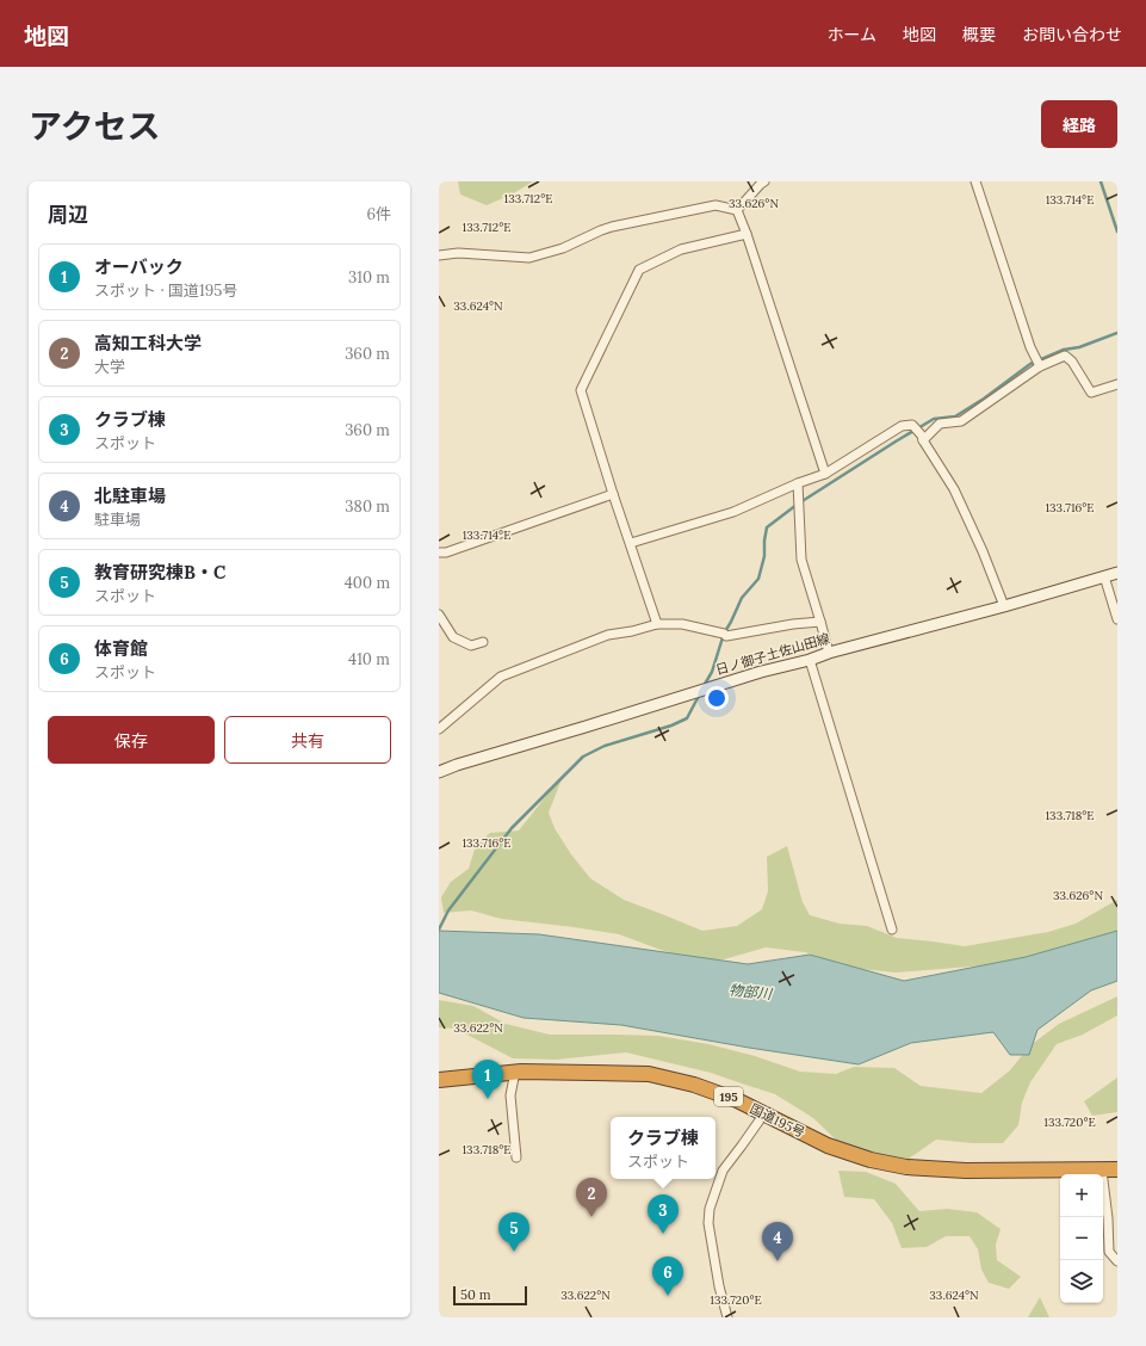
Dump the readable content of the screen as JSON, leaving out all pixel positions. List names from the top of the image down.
{
  "streets": {
    "highway": ["195", "国道195号"],
    "main road": ["日ノ御子土佐山田線"]
  },
  "water": ["物部川"],
  "scale_bar": "50 m",
  "page": {
    "header": "地図",
    "nav": [
      "ホーム",
      "地図",
      "概要",
      "お問い合わせ"
    ],
    "title": "アクセス",
    "buttons": [
      "経路",
      ["保存", "共有"]
    ],
    "heading": ["周辺", "6件"],
    "list": [
      {
        "mark": "1",
        "name": "オーバック",
        "note": "スポット · 国道195号",
        "value": "310 m"
      },
      {
        "mark": "2",
        "name": "高知工科大学",
        "note": "大学",
        "value": "360 m"
      },
      {
        "mark": "3",
        "name": "クラブ棟",
        "note": "スポット",
        "value": "360 m"
      },
      {
        "mark": "4",
        "name": "北駐車場",
        "note": "駐車場",
        "value": "380 m"
      },
      {
        "mark": "5",
        "name": "教育研究棟B・C",
        "note": "スポット",
        "value": "400 m"
      },
      {
        "mark": "6",
        "name": "体育館",
        "note": "スポット",
        "value": "410 m"
      }
    ],
    "pins": [
      "1",
      "2",
      "3",
      "5",
      "4",
      "6"
    ],
    "popup": ["クラブ棟", "スポット"],
    "map_buttons": ["+", "−"],
    "scale": "50 m"
  },
  "coordinates": [
    "133.712°E",
    "133.714°E",
    "33.626°N",
    "33.624°N",
    "133.716°E",
    "133.718°E",
    "33.622°N",
    "133.720°E"
  ]
}
